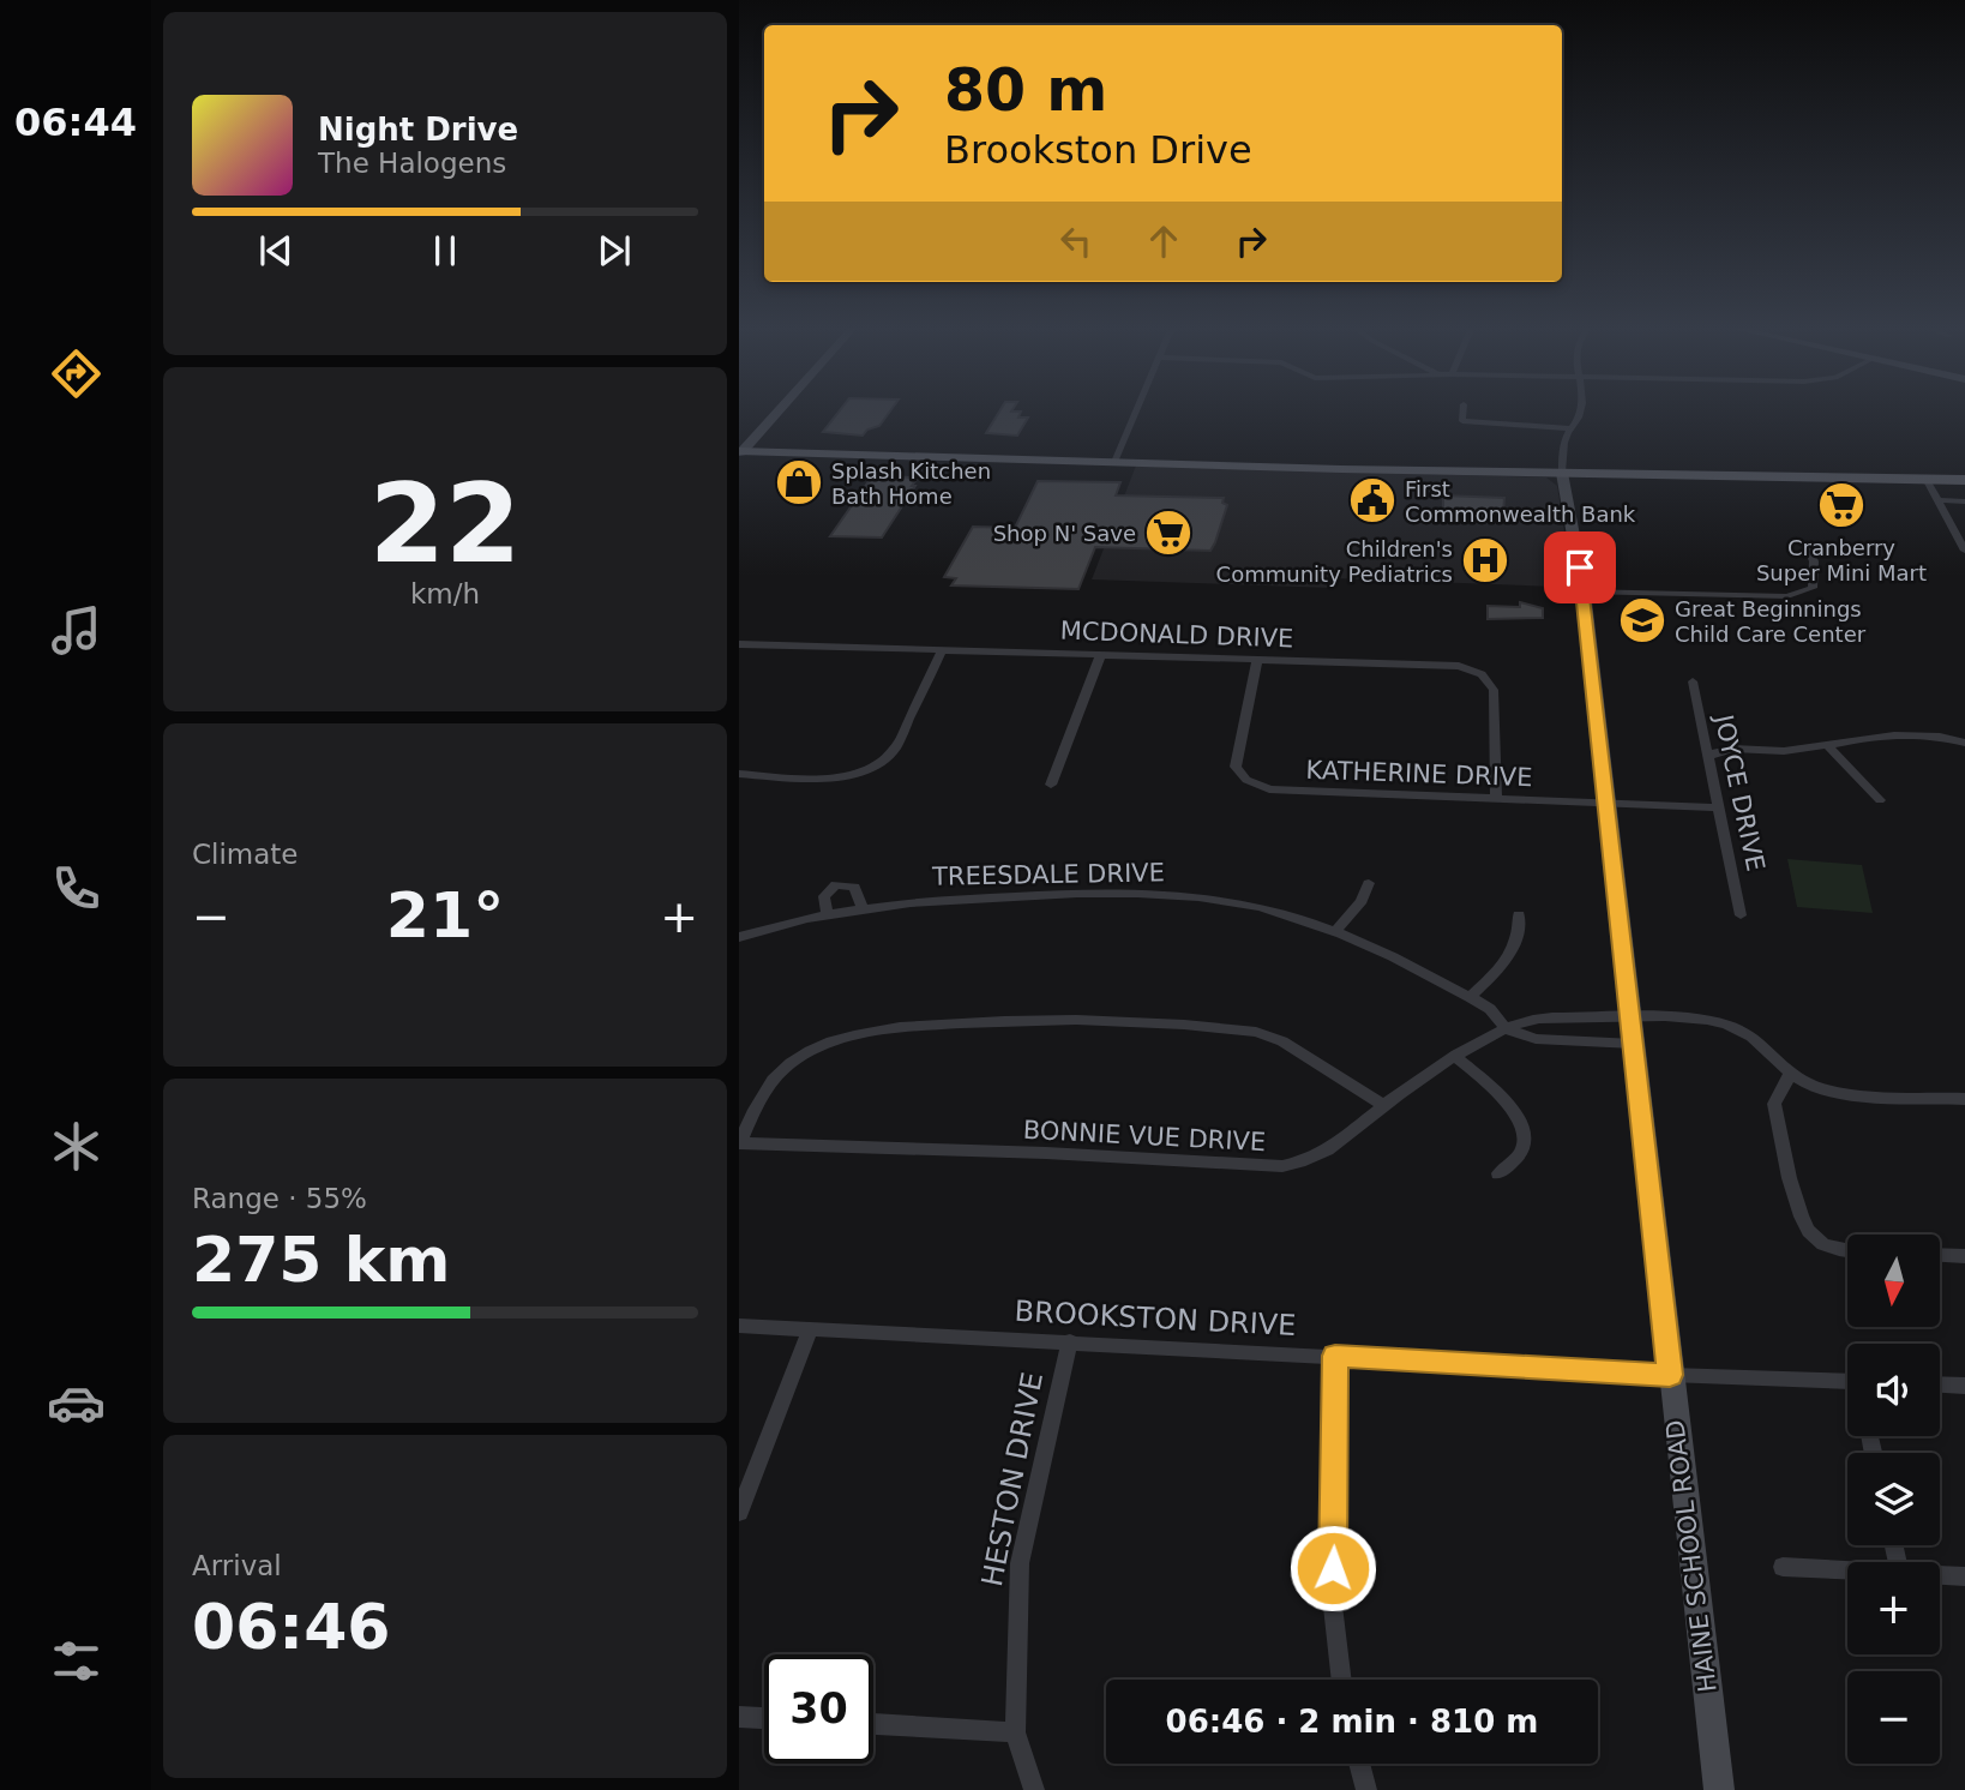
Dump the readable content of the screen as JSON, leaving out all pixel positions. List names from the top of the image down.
{
  "streets": {
    "street": [
      "MCDONALD DRIVE",
      "KATHERINE DRIVE",
      "JOYCE DRIVE",
      "TREESDALE DRIVE",
      "BONNIE VUE DRIVE",
      "BROOKSTON DRIVE",
      "HESTON DRIVE",
      "HAINE SCHOOL ROAD"
    ]
  },
  "crossings": [
    ["MCDONALD DRIVE", "KATHERINE DRIVE"],
    ["KATHERINE DRIVE", "JOYCE DRIVE"],
    ["KATHERINE DRIVE", "HAINE SCHOOL ROAD"],
    ["TREESDALE DRIVE", "BONNIE VUE DRIVE"],
    ["BONNIE VUE DRIVE", "HAINE SCHOOL ROAD"],
    ["BROOKSTON DRIVE", "HESTON DRIVE"],
    ["BROOKSTON DRIVE", "HAINE SCHOOL ROAD"]
  ],
  "places": {
    "shop": ["Splash Kitchen Bath Home"],
    "public building": ["First Commonwealth Bank"],
    "supermarket": ["Cranberry Super Mini Mart", "Shop N' Save"],
    "hospital": ["Children's Community Pediatrics"],
    "school or university": ["Great Beginnings Child Care Center"]
  },
  "north": "bottom",
  "page": {
    "tabs": "06:44",
    "turn": ["80 m", "Brookston Drive"],
    "song": ["Night Drive", "The Halogens"],
    "tile": [
      ["22", "km/h"],
      "Climate",
      ["Range · 55%", "275 km"],
      ["Arrival", "06:46"]
    ],
    "heat": ["−", "21°", "+"],
    "map_buttons": ["+", "−"],
    "limit": "30",
    "trip": "06:46 · 2 min · 810 m"
  }
}
